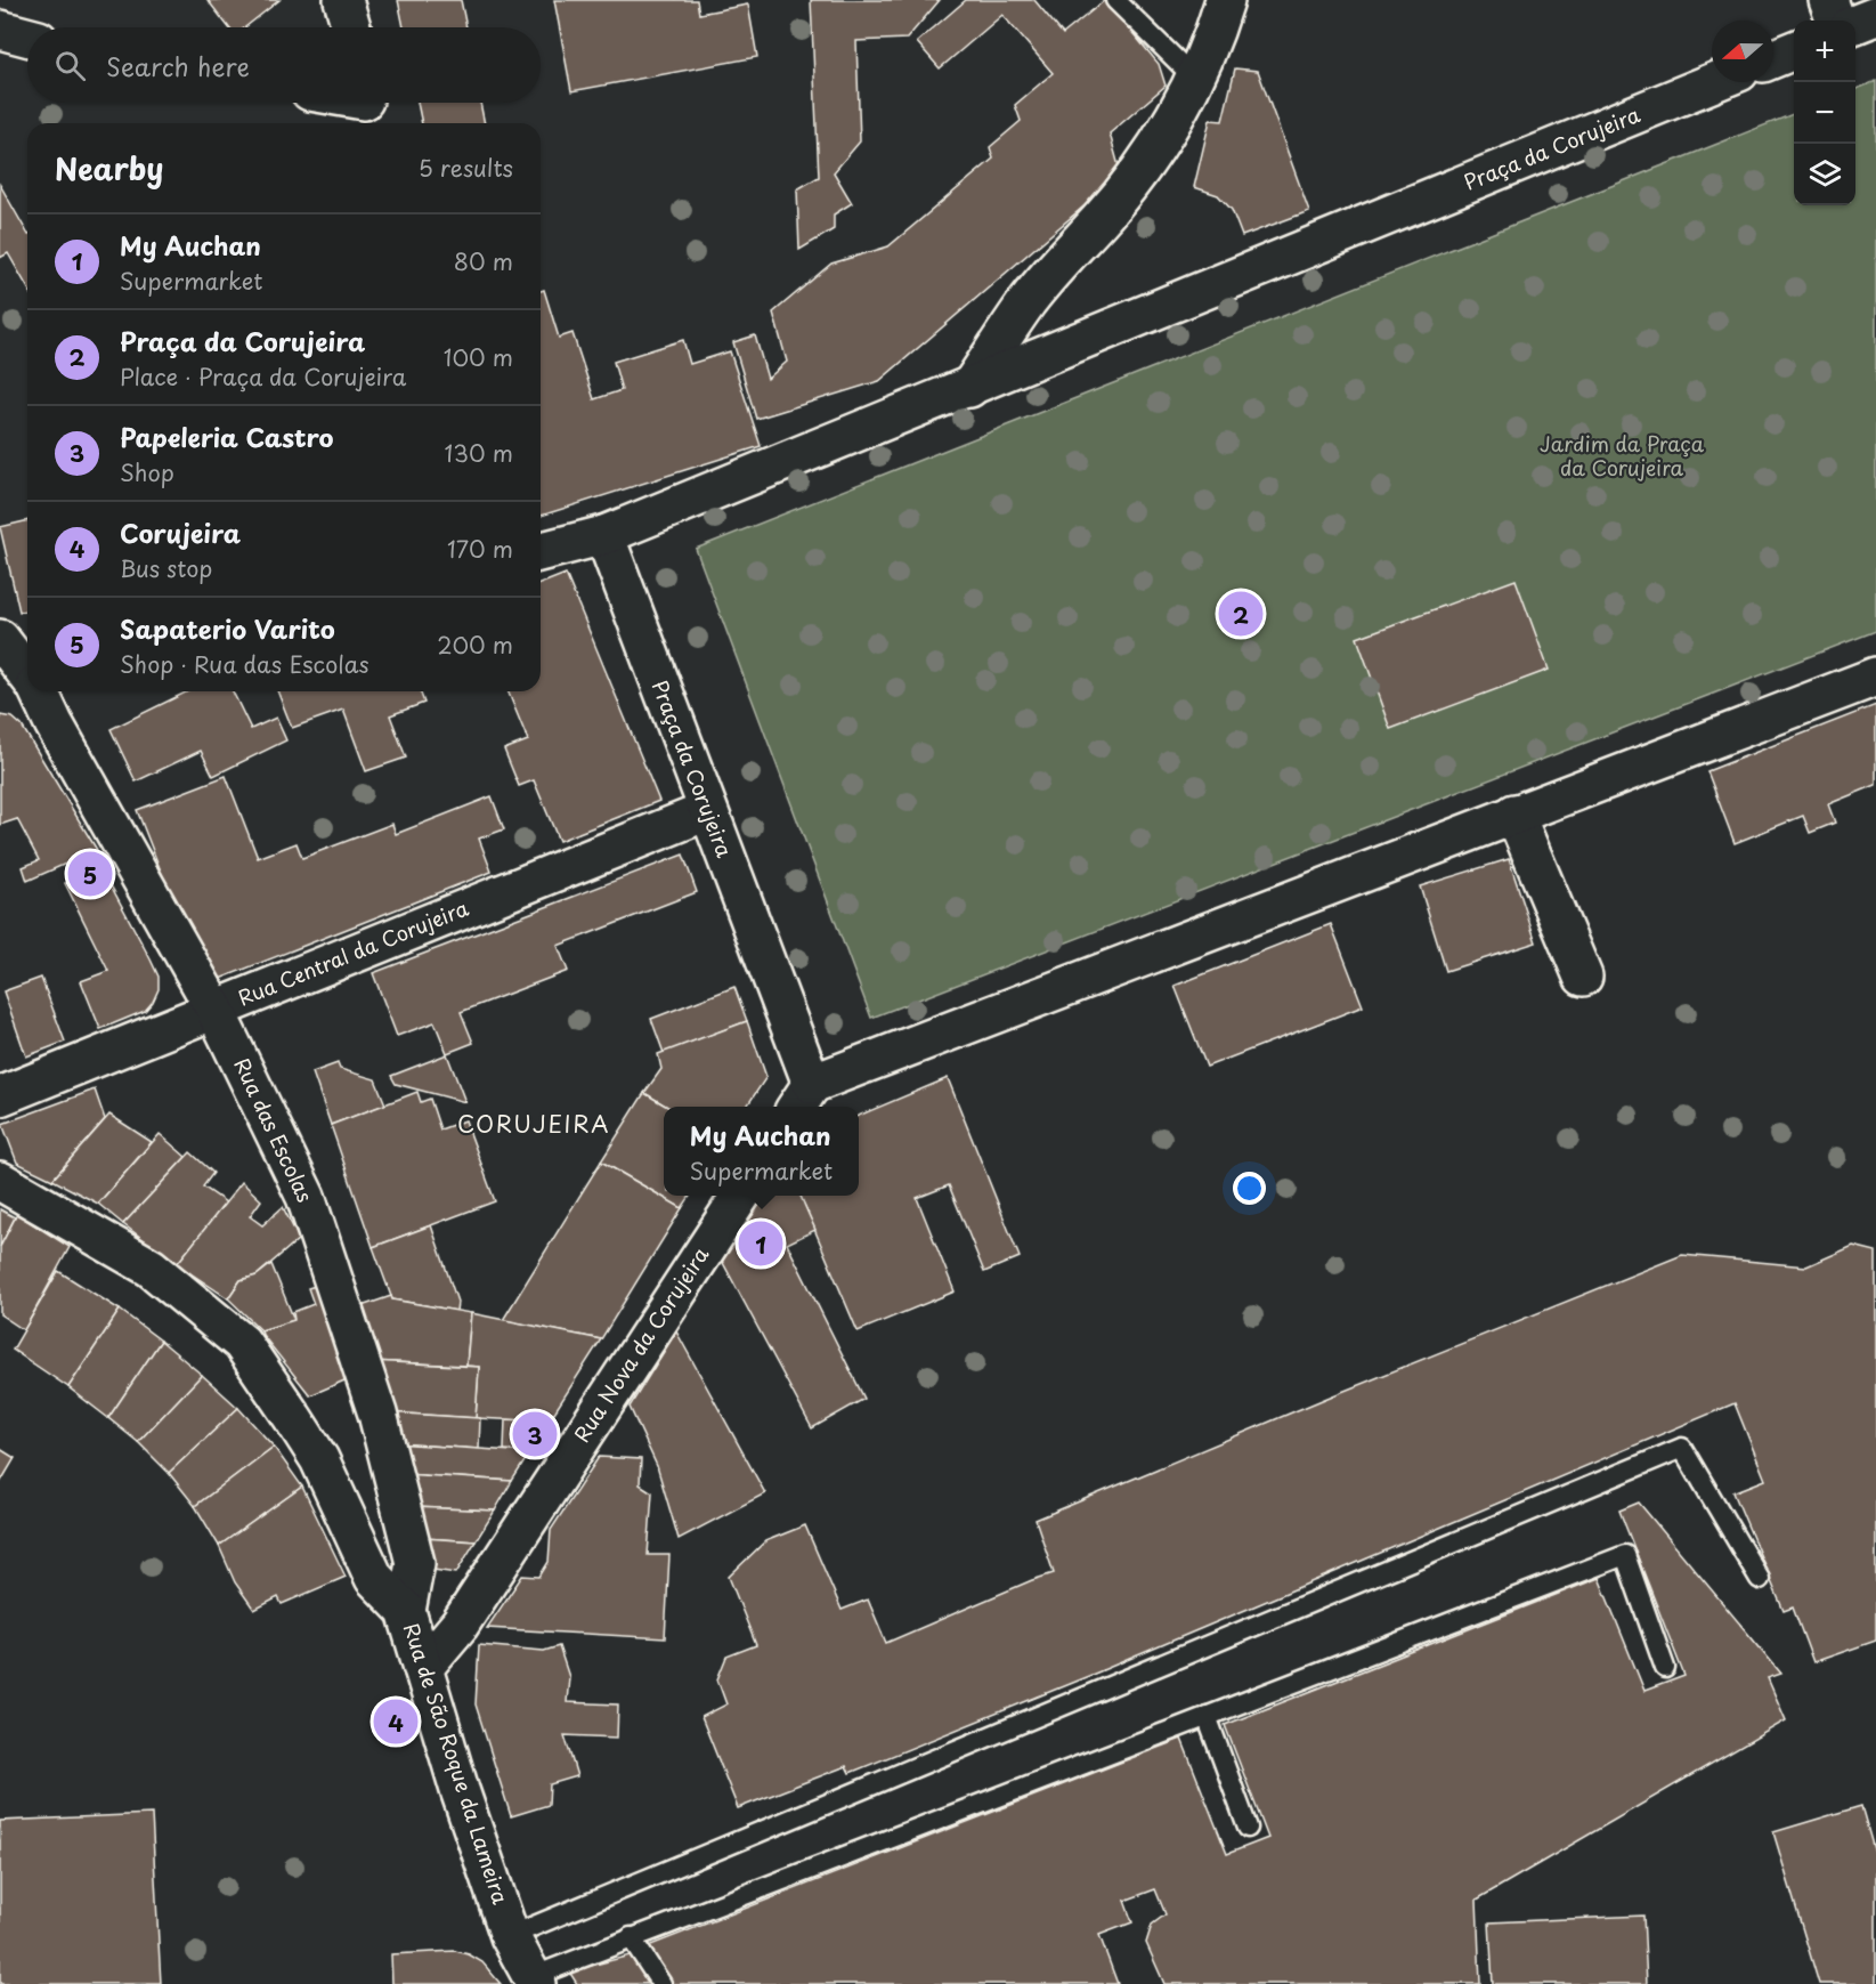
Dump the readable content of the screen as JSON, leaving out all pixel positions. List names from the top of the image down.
{
  "streets": {
    "street": [
      "Praça da Corujeira",
      "Rua Central da Corujeira",
      "Rua das Escolas",
      "Rua Nova da Corujeira",
      "Rua de São Roque da Lameira"
    ]
  },
  "crossings": [
    ["Praça da Corujeira", "Rua Central da Corujeira"],
    ["Rua Central da Corujeira", "Rua das Escolas"],
    ["Rua das Escolas", "Rua de São Roque da Lameira"],
    ["Rua Nova da Corujeira", "Rua de São Roque da Lameira"]
  ],
  "districts": ["CORUJEIRA"],
  "parks": ["Jardim da Praça da Corujeira"],
  "north": "left",
  "page": {
    "map_buttons": ["+", "−"],
    "search": "Search here",
    "heading": ["Nearby", "5 results"],
    "list": [
      {
        "mark": "1",
        "name": "My Auchan",
        "note": "Supermarket",
        "value": "80 m"
      },
      {
        "mark": "2",
        "name": "Praça da Corujeira",
        "note": "Place · Praça da Corujeira",
        "value": "100 m"
      },
      {
        "mark": "3",
        "name": "Papeleria Castro",
        "note": "Shop",
        "value": "130 m"
      },
      {
        "mark": "4",
        "name": "Corujeira",
        "note": "Bus stop",
        "value": "170 m"
      },
      {
        "mark": "5",
        "name": "Sapaterio Varito",
        "note": "Shop · Rua das Escolas",
        "value": "200 m"
      }
    ],
    "pins": [
      "2",
      "5",
      "1",
      "3",
      "4"
    ],
    "popup": ["My Auchan", "Supermarket"]
  }
}
